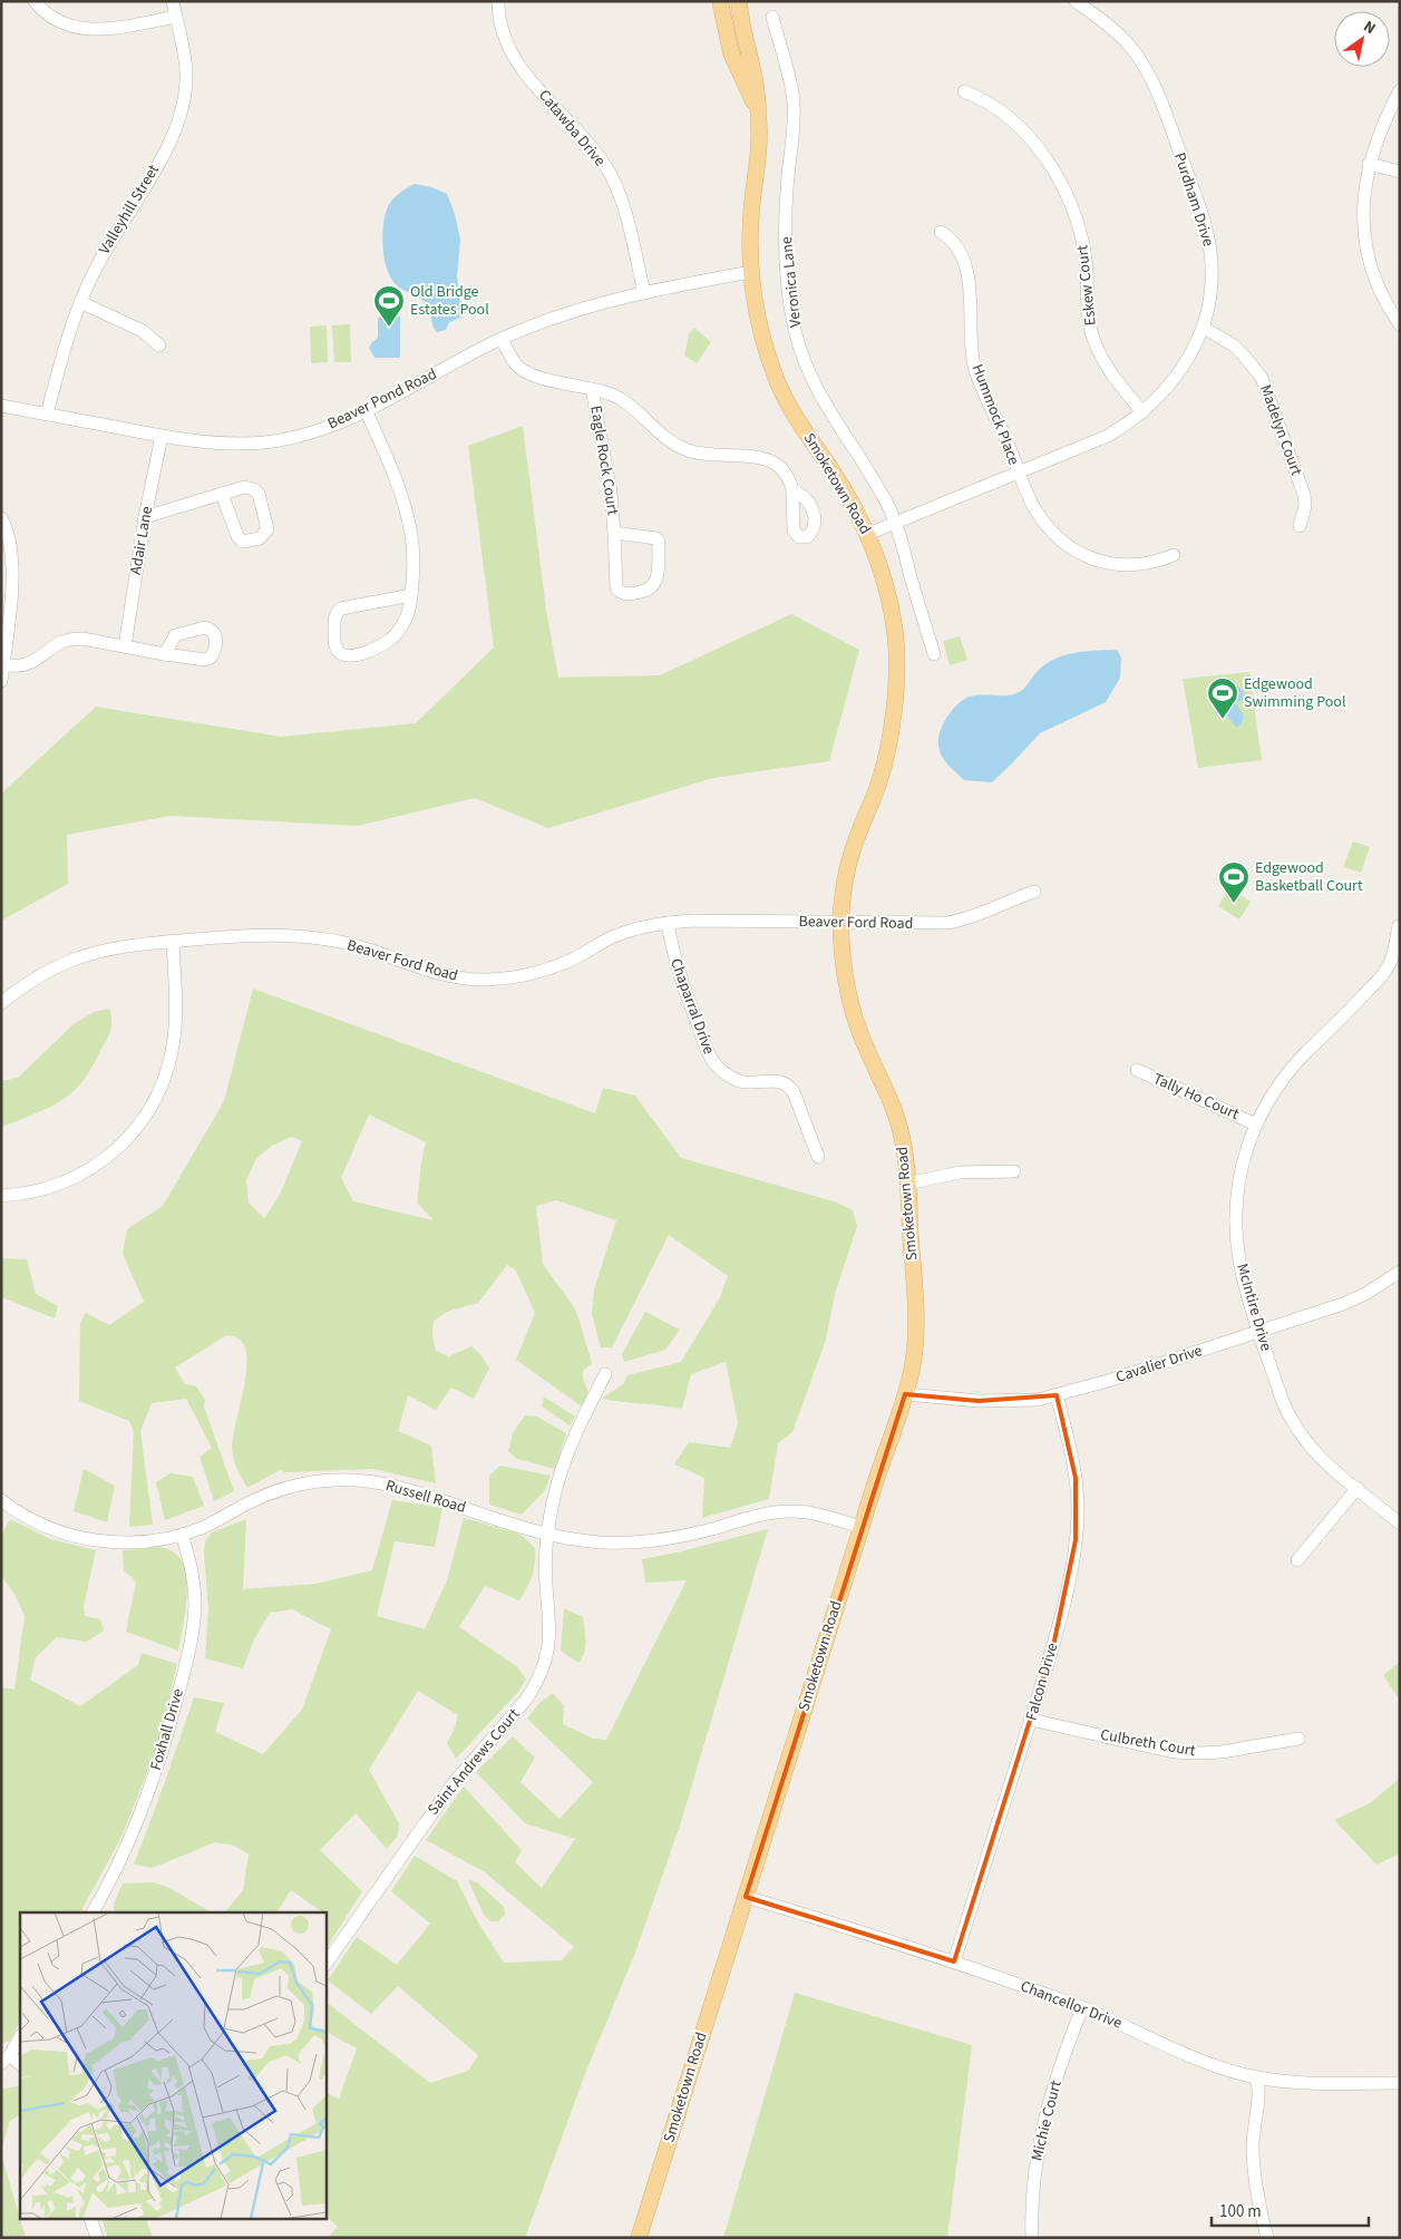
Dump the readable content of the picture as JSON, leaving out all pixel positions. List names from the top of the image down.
{
  "streets": {
    "main road": ["Smoketown Road"],
    "street": [
      "Catawba Drive",
      "Purdham Drive",
      "Valleyhill Street",
      "Veronica Lane",
      "Eskew Court",
      "Beaver Pond Road",
      "Hummock Place",
      "Madelyn Court",
      "Eagle Rock Court",
      "Adair Lane",
      "Beaver Ford Road",
      "Chaparral Drive",
      "Tally Ho Court",
      "McIntire Drive",
      "Cavalier Drive",
      "Russell Road",
      "Falcon Drive",
      "Foxhall Drive",
      "Culbreth Court",
      "Saint Andrews Court",
      "Chancellor Drive",
      "Michie Court"
    ]
  },
  "crossings": [
    ["Catawba Drive", "Beaver Pond Road"],
    ["Purdham Drive", "Veronica Lane"],
    ["Purdham Drive", "Eskew Court"],
    ["Purdham Drive", "Hummock Place"],
    ["Purdham Drive", "Madelyn Court"],
    ["Purdham Drive", "Smoketown Road"],
    ["Valleyhill Street", "Beaver Pond Road"],
    ["Beaver Pond Road", "Smoketown Road"],
    ["Beaver Pond Road", "Adair Lane"],
    ["Smoketown Road", "Beaver Ford Road"],
    ["Smoketown Road", "Cavalier Drive"],
    ["Smoketown Road", "Russell Road"],
    ["Smoketown Road", "Chancellor Drive"],
    ["Beaver Ford Road", "Chaparral Drive"],
    ["Tally Ho Court", "McIntire Drive"],
    ["McIntire Drive", "Cavalier Drive"],
    ["Cavalier Drive", "Falcon Drive"],
    ["Russell Road", "Foxhall Drive"],
    ["Russell Road", "Saint Andrews Court"],
    ["Falcon Drive", "Culbreth Court"],
    ["Falcon Drive", "Chancellor Drive"],
    ["Chancellor Drive", "Michie Court"]
  ],
  "places": {
    "sports": ["Old Bridge Estates Pool", "Edgewood Swimming Pool", "Edgewood Basketball Court"]
  },
  "scale_bar": "100 m",
  "north": "top right"
}
